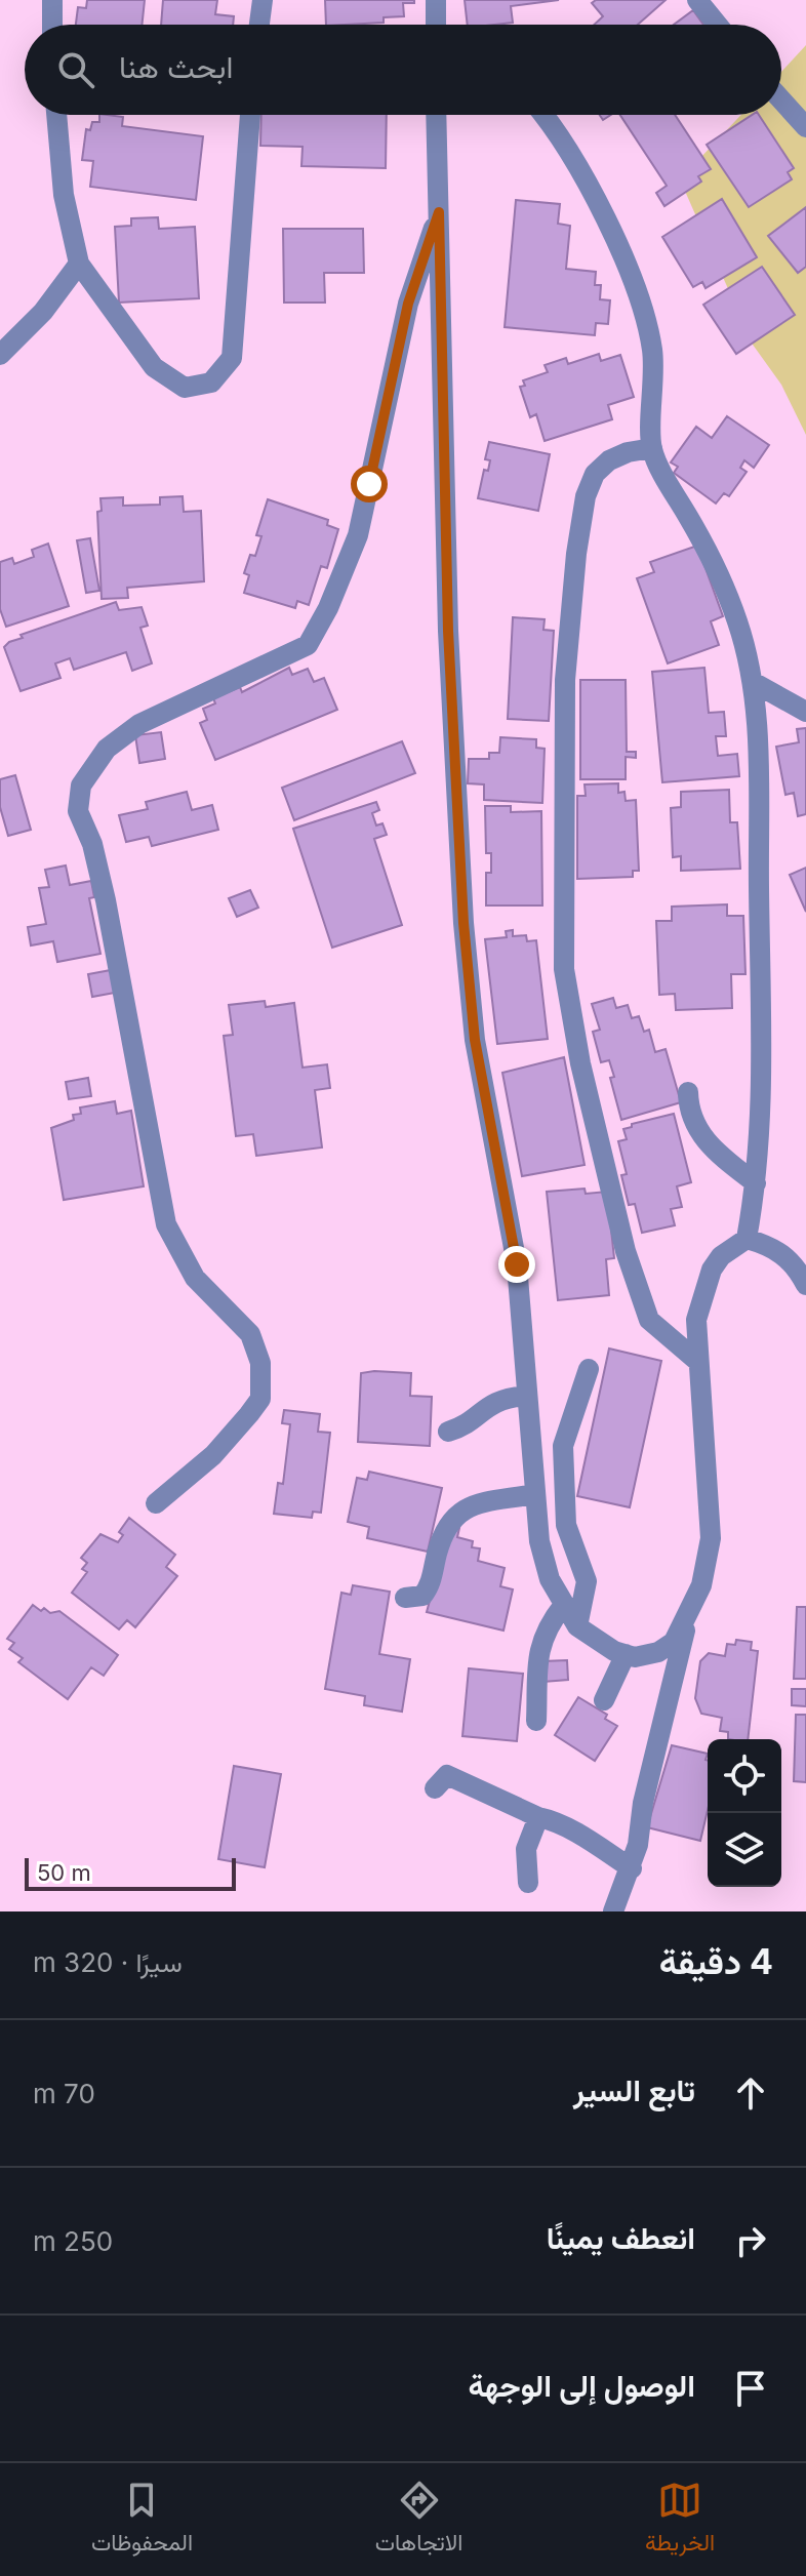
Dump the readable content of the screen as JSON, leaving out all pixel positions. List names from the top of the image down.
{
  "scale_bar": "50 m",
  "page": {
    "search": "ابحث هنا",
    "scale": "50 m",
    "heading": ["4 دقيقة", "سيرًا · 320 m"],
    "list": [
      ["تابع السير", "70 m"],
      ["انعطف يمينًا", "250 m"],
      "الوصول إلى الوجهة"
    ],
    "nav": ["الخريطة", "الاتجاهات", "المحفوظات"]
  }
}
